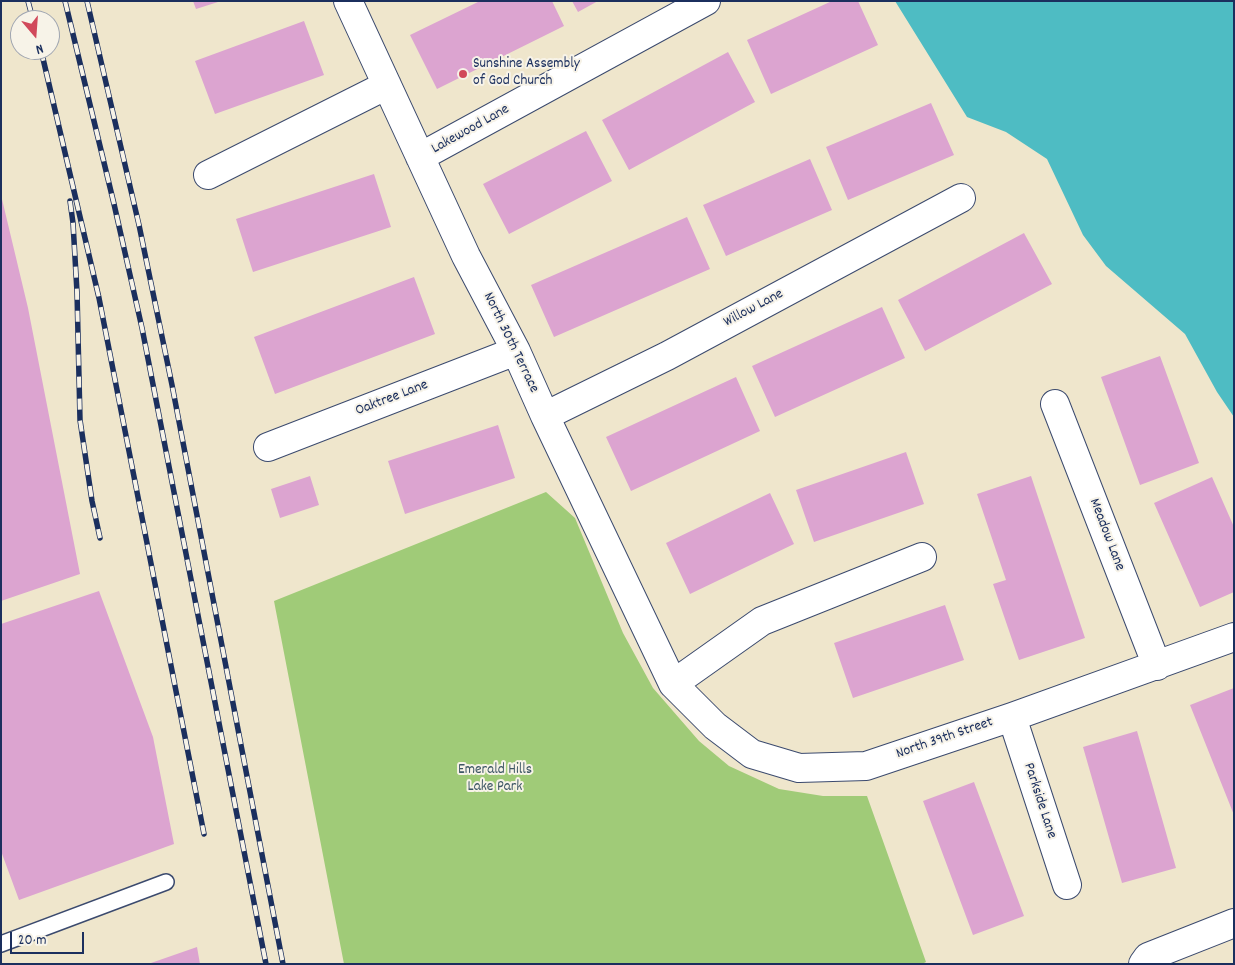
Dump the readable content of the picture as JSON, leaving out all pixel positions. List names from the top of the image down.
{
  "streets": {
    "street": [
      "Lakewood Lane",
      "Willow Lane",
      "North 30th Terrace",
      "Oaktree Lane",
      "Meadow Lane",
      "North 39th Street",
      "Parkside Lane"
    ]
  },
  "crossings": [
    ["Lakewood Lane", "North 30th Terrace"],
    ["Willow Lane", "North 30th Terrace"],
    ["North 30th Terrace", "Oaktree Lane"],
    ["North 30th Terrace", "North 39th Street"],
    ["Meadow Lane", "North 39th Street"],
    ["North 39th Street", "Parkside Lane"]
  ],
  "parks": ["Emerald Hills Lake Park"],
  "places": ["Sunshine Assembly of God Church"],
  "scale_bar": "20 m",
  "north": "bottom"
}
